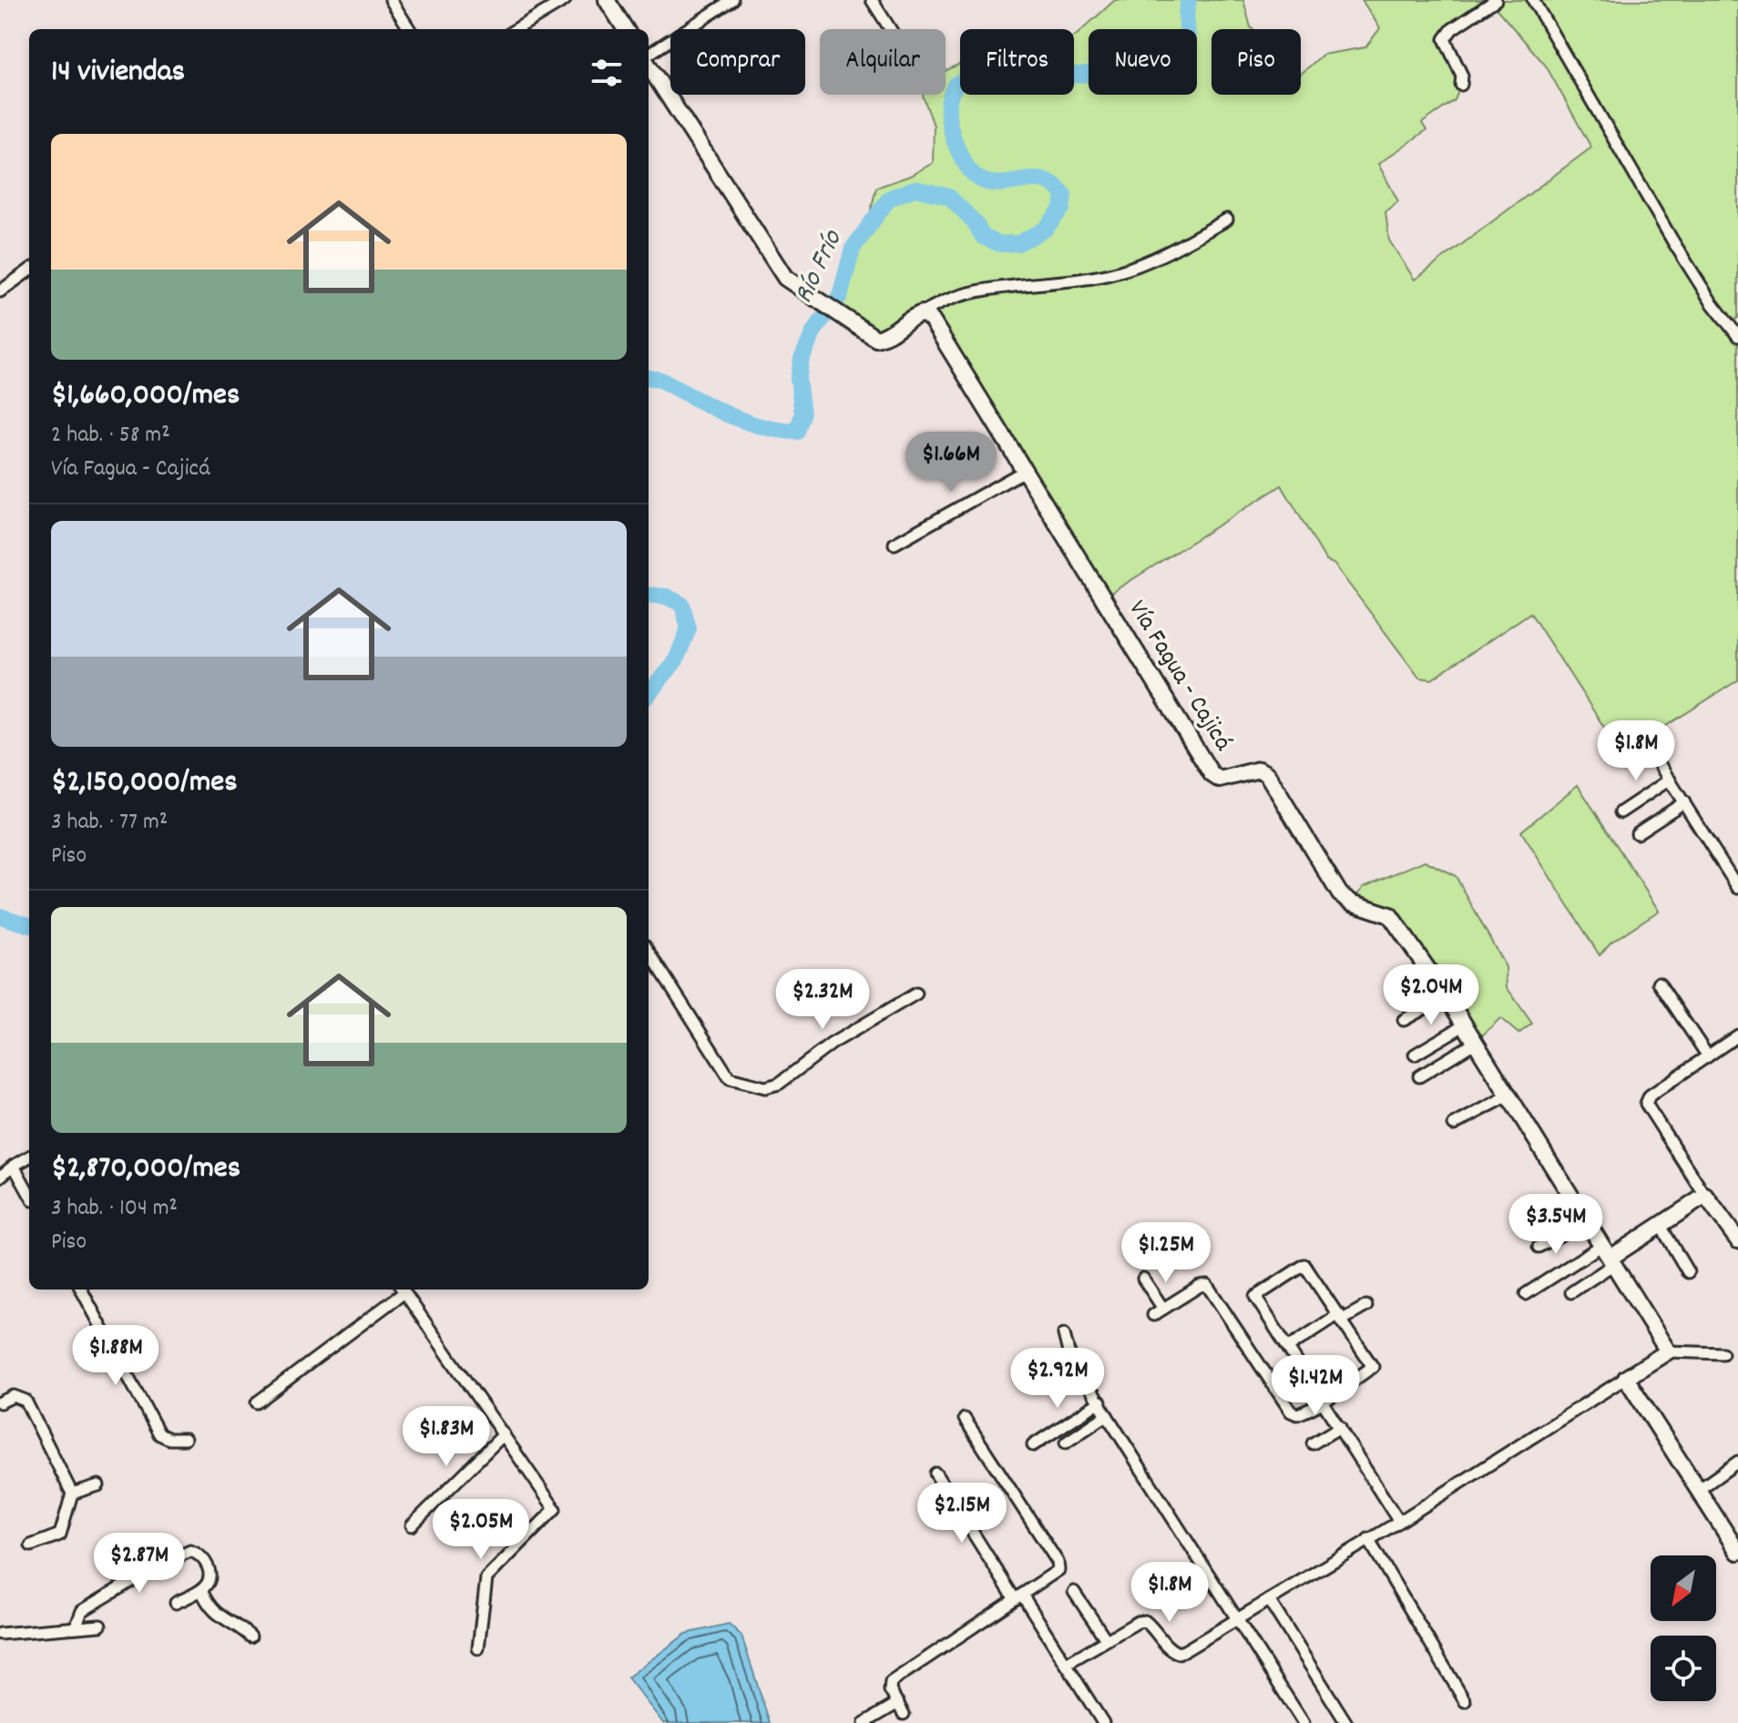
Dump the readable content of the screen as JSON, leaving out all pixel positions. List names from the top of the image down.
{
  "streets": {
    "street": ["Vía Fagua - Cajicá"]
  },
  "water": ["Río Frío"],
  "north": "bottom left",
  "page": {
    "chip": [
      "Comprar",
      "Alquilar",
      "Filtros",
      "Nuevo",
      "Piso"
    ],
    "heading": "14 viviendas",
    "list": [
      {
        "name": "$1,660,000/mes",
        "note": "2 hab. · 58 m² · Vía Fagua - Cajicá"
      },
      {
        "name": "$2,150,000/mes",
        "note": "3 hab. · 77 m² · Piso"
      },
      {
        "name": "$2,870,000/mes",
        "note": "3 hab. · 104 m² · Piso"
      }
    ],
    "price": [
      "$1.66M",
      "$1.8M",
      "$2.04M",
      "$2.32M",
      "$3.54M",
      "$1.25M",
      "$1.88M",
      "$2.92M",
      "$1.42M",
      "$1.83M",
      "$2.15M",
      "$2.05M",
      "$2.87M",
      "$1.8M"
    ]
  }
}
